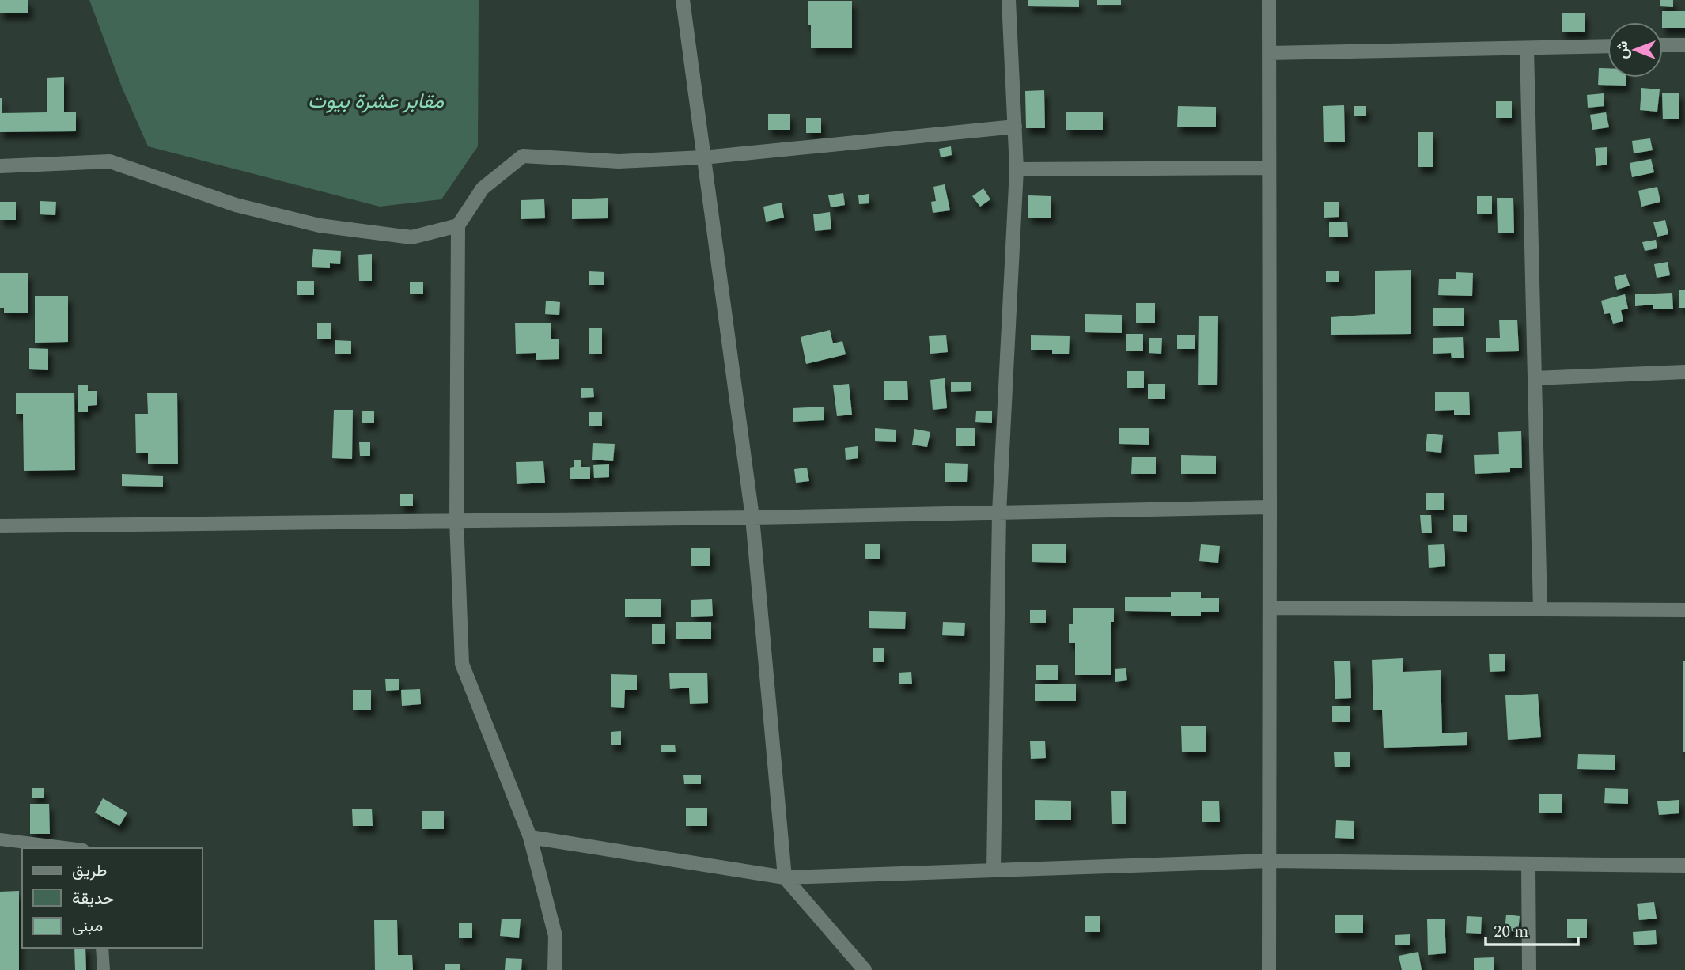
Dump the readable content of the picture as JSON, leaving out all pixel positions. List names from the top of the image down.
{
  "parks": ["مقابر عشرة بيوت"],
  "legend": ["طريق", "حديقة", "مبنى"],
  "scale_bar": "20 m",
  "north": "left"
}
